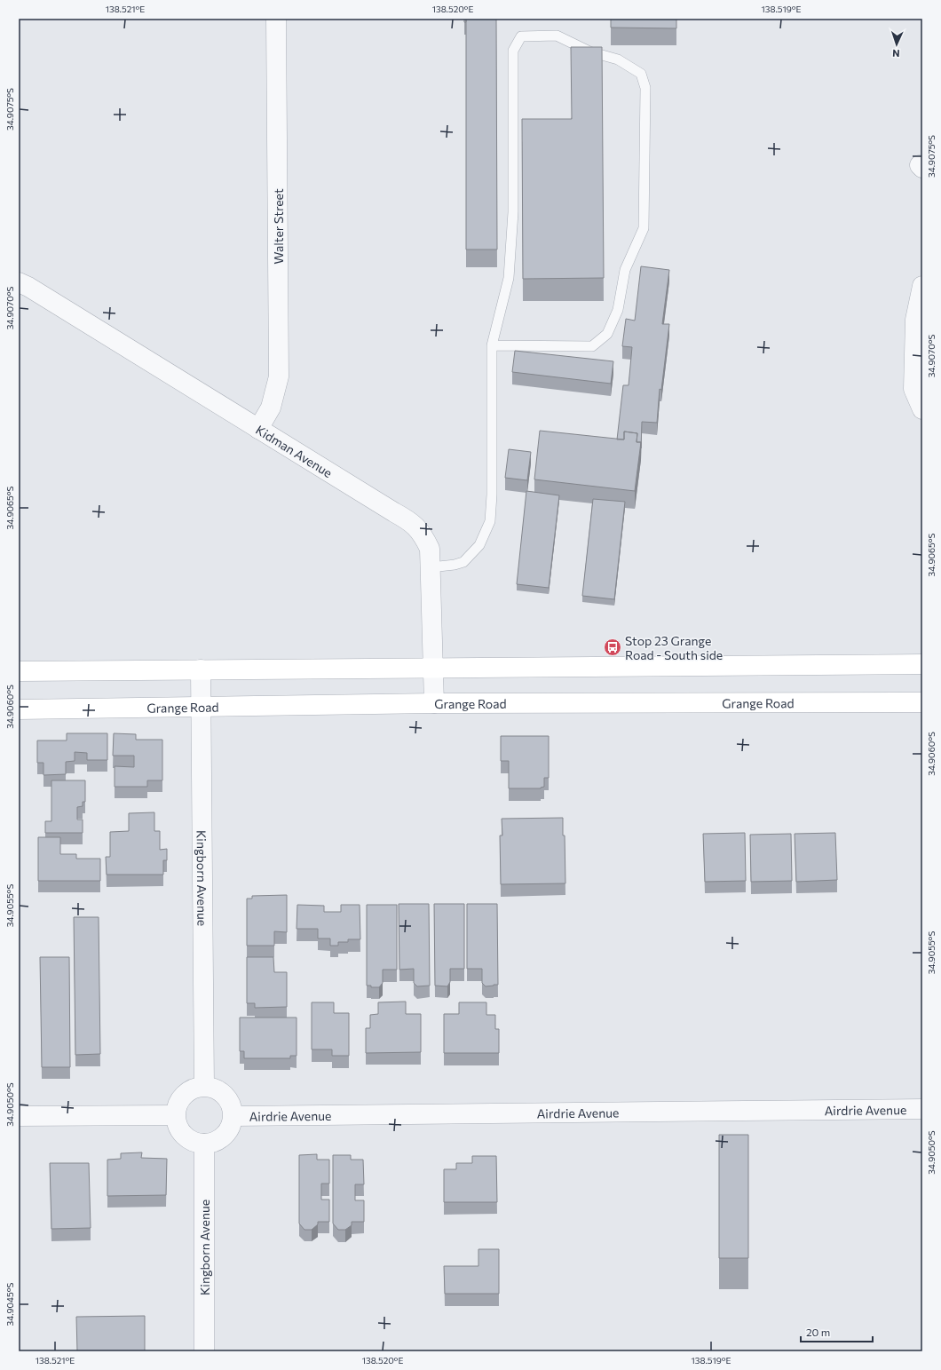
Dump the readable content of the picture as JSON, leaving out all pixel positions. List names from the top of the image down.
{
  "streets": {
    "main road": ["Grange Road"],
    "street": [
      "Walter Street",
      "Kidman Avenue",
      "Kingborn Avenue",
      "Airdrie Avenue"
    ]
  },
  "crossings": [
    ["Walter Street", "Kidman Avenue"],
    ["Kidman Avenue", "Grange Road"],
    ["Grange Road", "Kingborn Avenue"],
    ["Kingborn Avenue", "Airdrie Avenue"]
  ],
  "places": {
    "bus stop": ["Stop 23 Grange Road - South side"]
  },
  "scale_bar": "20 m",
  "north": "bottom",
  "coordinates": [
    "138.521°E",
    "138.520°E",
    "138.519°E",
    "34.9075°S",
    "34.9070°S",
    "34.9065°S",
    "34.9060°S",
    "34.9055°S",
    "34.9050°S",
    "34.9045°S"
  ]
}
